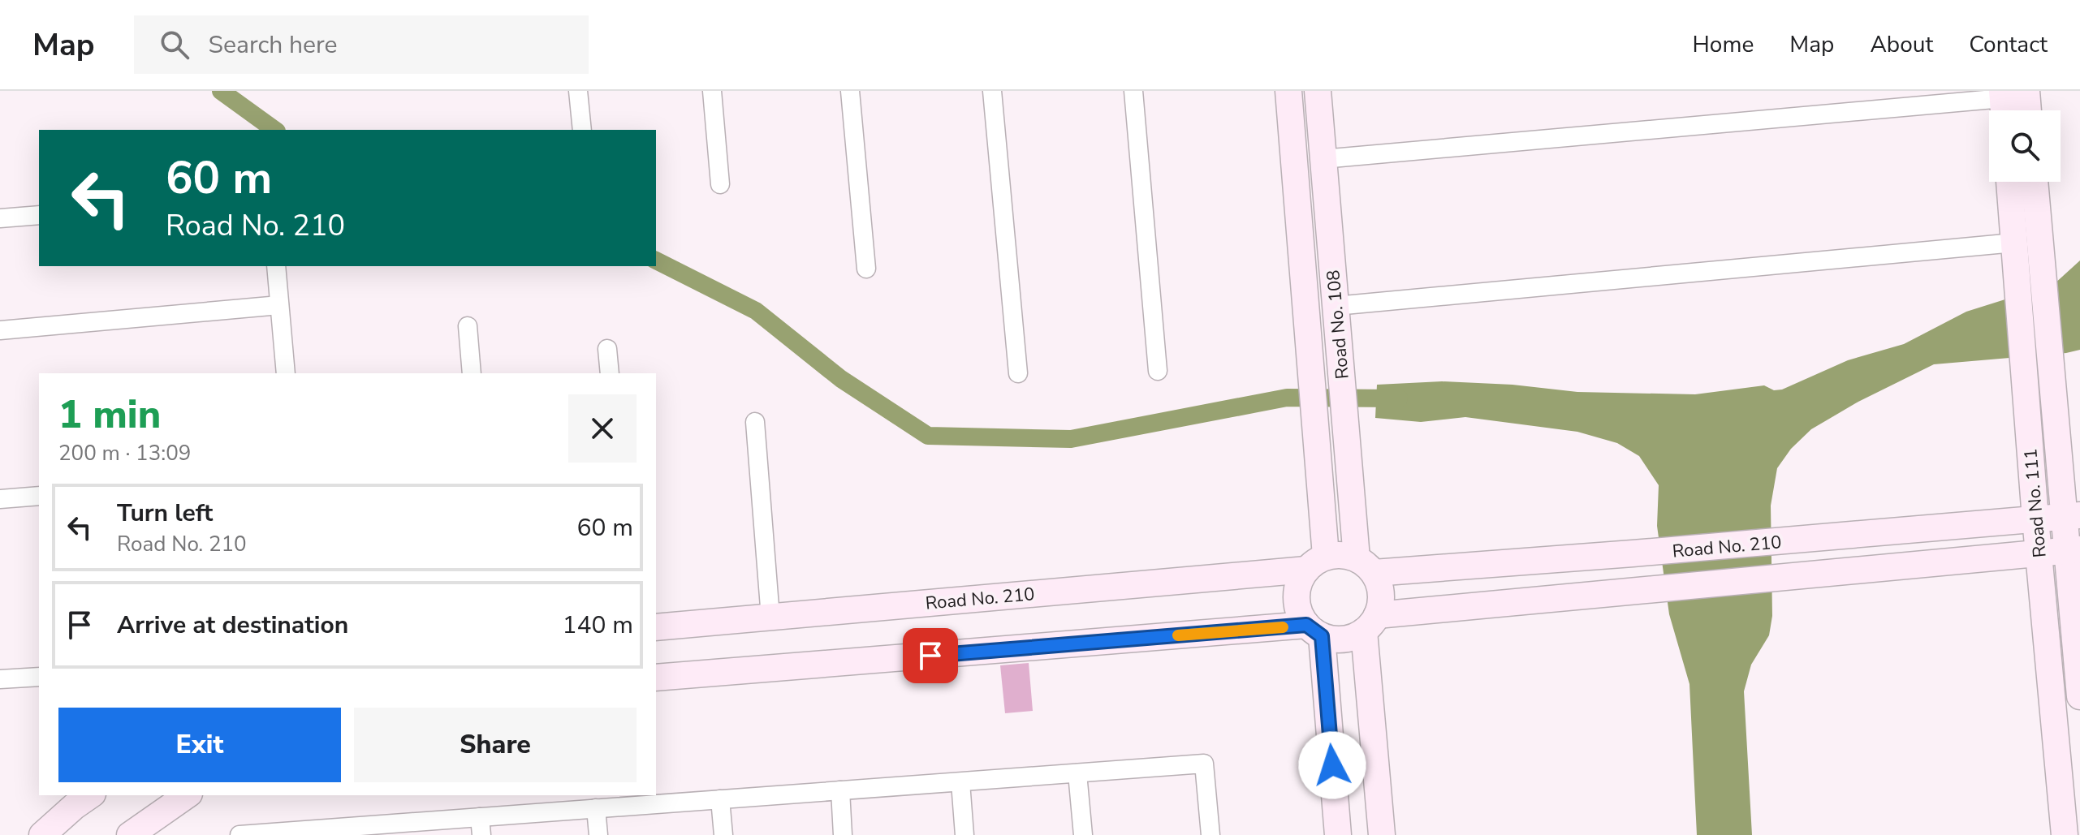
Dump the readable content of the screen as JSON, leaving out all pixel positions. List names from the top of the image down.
{
  "streets": {
    "street": ["Road No. 108", "Road No. 111", "Road No. 210"]
  },
  "crossings": [
    ["Road No. 108", "Road No. 210"],
    ["Road No. 111", "Road No. 210"]
  ],
  "page": {
    "header": "Map",
    "search": "Search here",
    "nav": [
      "Home",
      "Map",
      "About",
      "Contact"
    ],
    "turn": ["60 m", "Road No. 210"],
    "heading": ["1 min", "200 m · 13:09"],
    "list": [
      {
        "name": "Turn left",
        "note": "Road No. 210",
        "value": "60 m"
      },
      {
        "name": "Arrive at destination",
        "value": "140 m"
      }
    ],
    "buttons": ["Exit", "Share"]
  }
}
